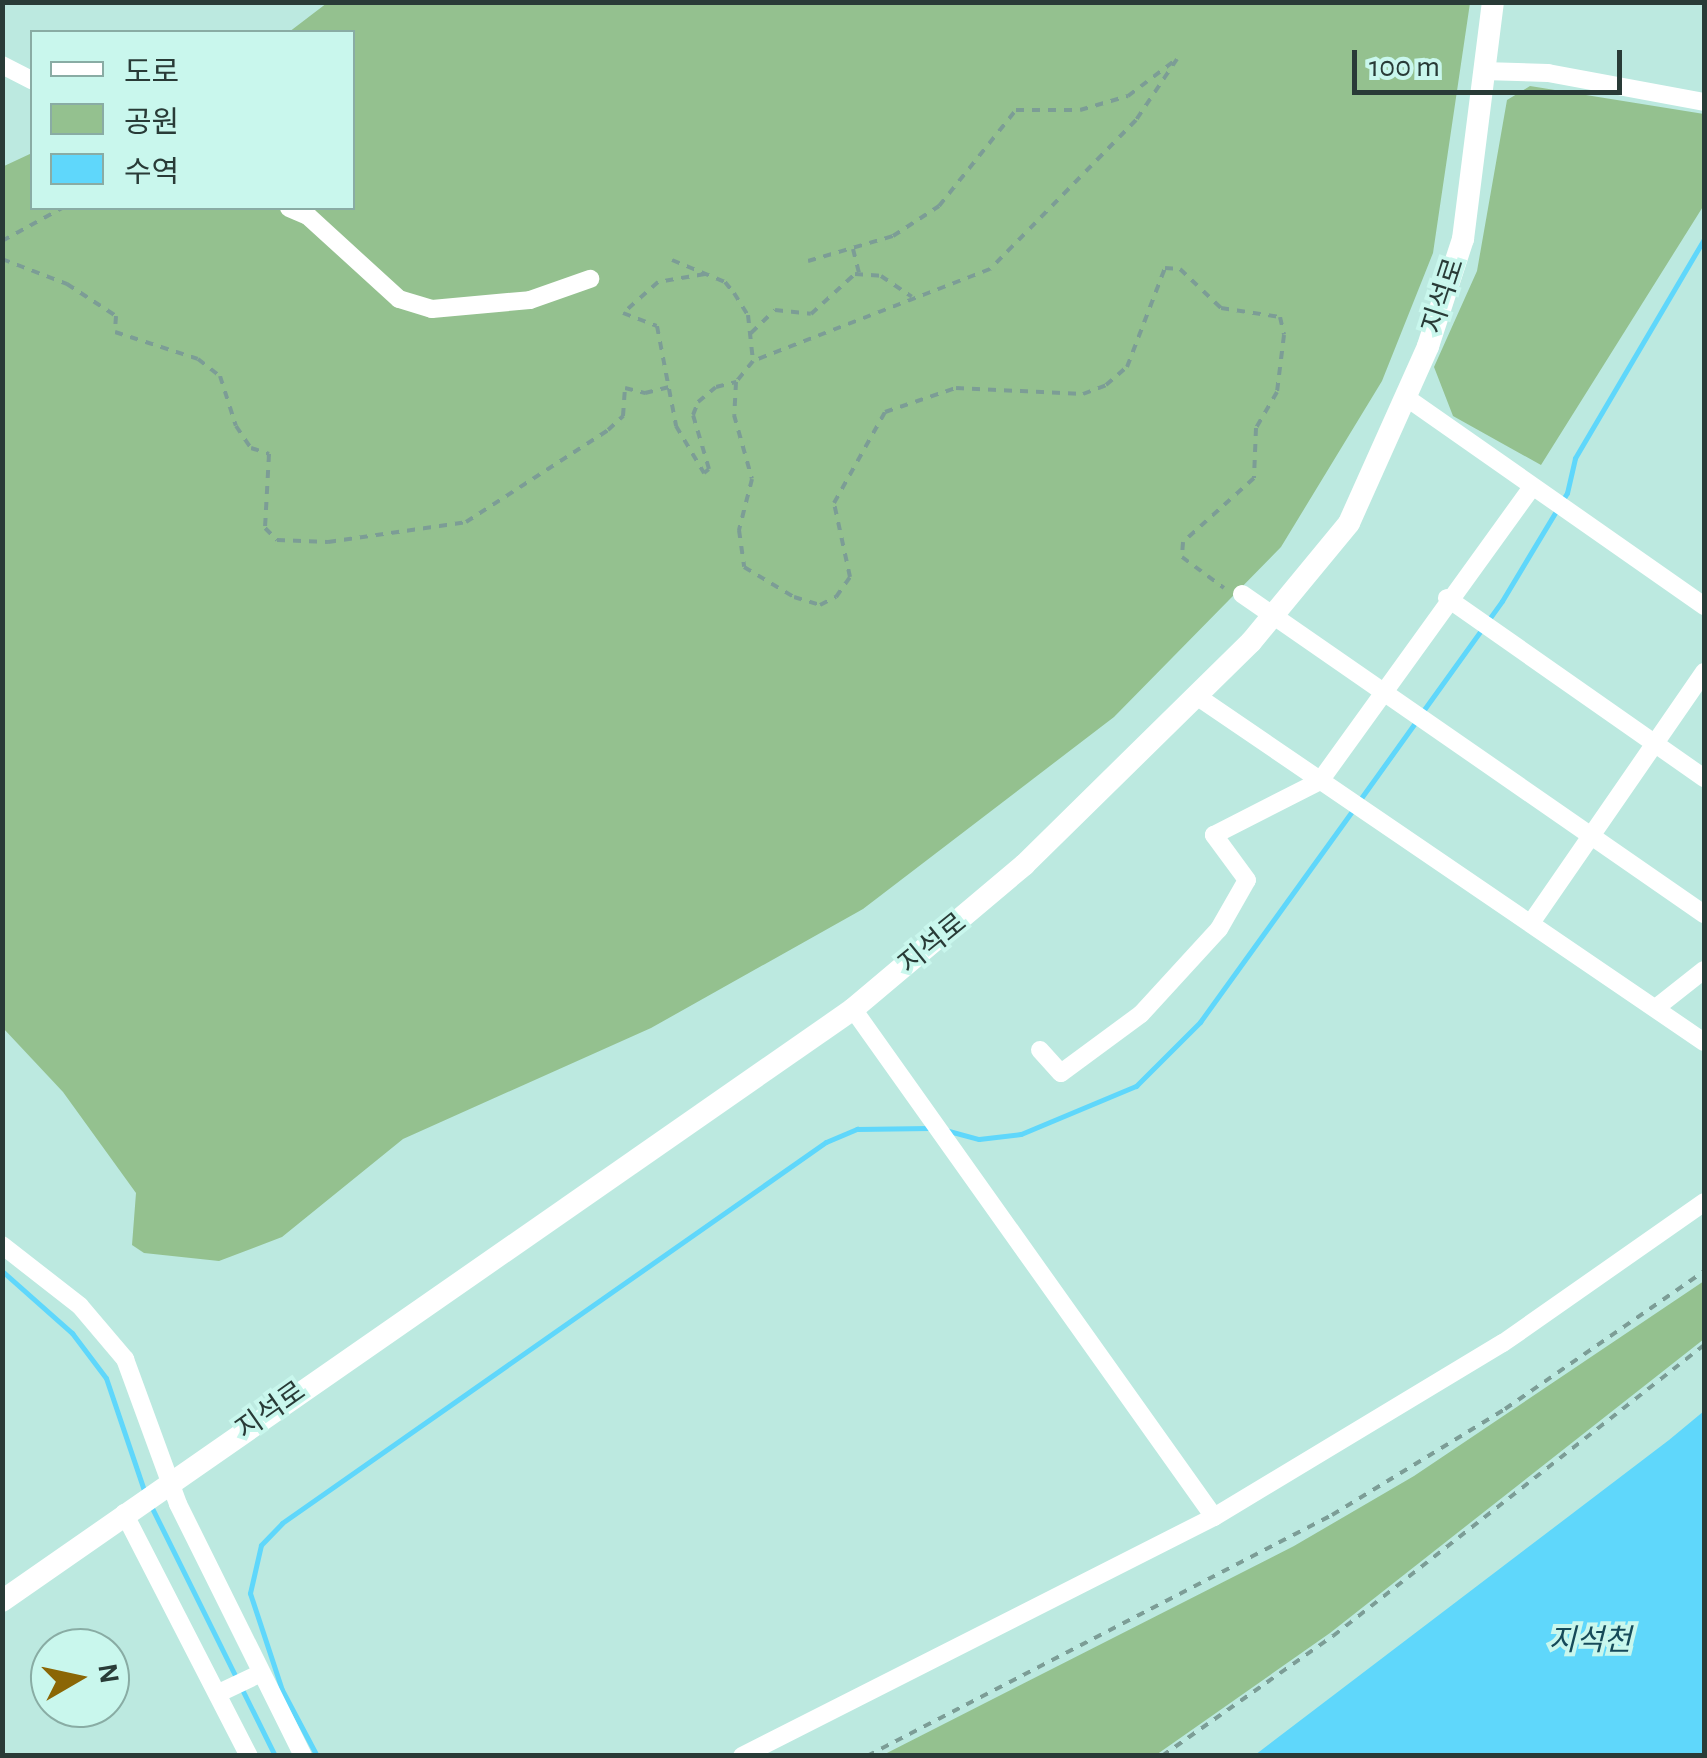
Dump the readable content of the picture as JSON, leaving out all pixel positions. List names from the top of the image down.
{
  "streets": {
    "main road": ["지석로"]
  },
  "water": ["지석천"],
  "legend": ["도로", "공원", "수역"],
  "scale_bar": "100 m",
  "north": "right"
}
